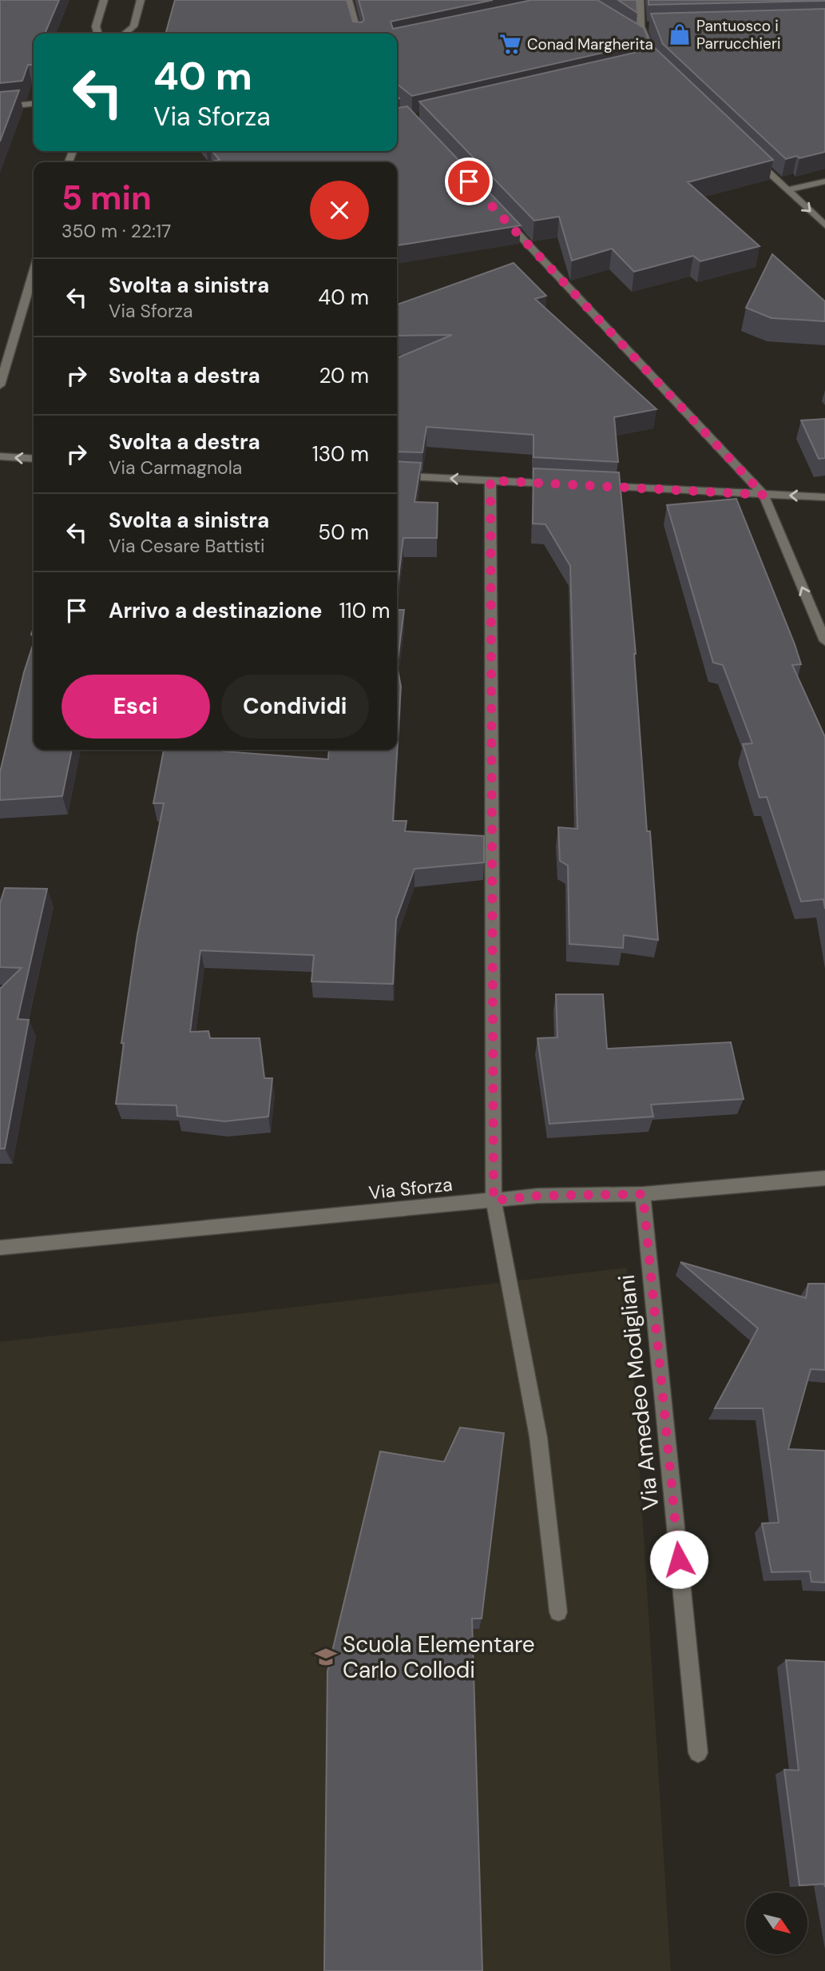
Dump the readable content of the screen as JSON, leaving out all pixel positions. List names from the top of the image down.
{
  "streets": {
    "street": ["Via Sforza", "Via Amedeo Modigliani"]
  },
  "crossings": [
    ["Via Sforza", "Via Amedeo Modigliani"]
  ],
  "places": {
    "shop": ["Pantuosco i Parrucchieri"],
    "supermarket": ["Conad Margherita"],
    "school or university": ["Scuola Elementare Carlo Collodi"]
  },
  "north": "bottom right",
  "page": {
    "turn": ["40 m", "Via Sforza"],
    "heading": ["5 min", "350 m · 22:17"],
    "list": [
      {
        "name": "Svolta a sinistra",
        "note": "Via Sforza",
        "value": "40 m"
      },
      {
        "name": "Svolta a destra",
        "value": "20 m"
      },
      {
        "name": "Svolta a destra",
        "note": "Via Carmagnola",
        "value": "130 m"
      },
      {
        "name": "Svolta a sinistra",
        "note": "Via Cesare Battisti",
        "value": "50 m"
      },
      {
        "name": "Arrivo a destinazione",
        "value": "110 m"
      }
    ],
    "buttons": ["Esci", "Condividi"]
  }
}
